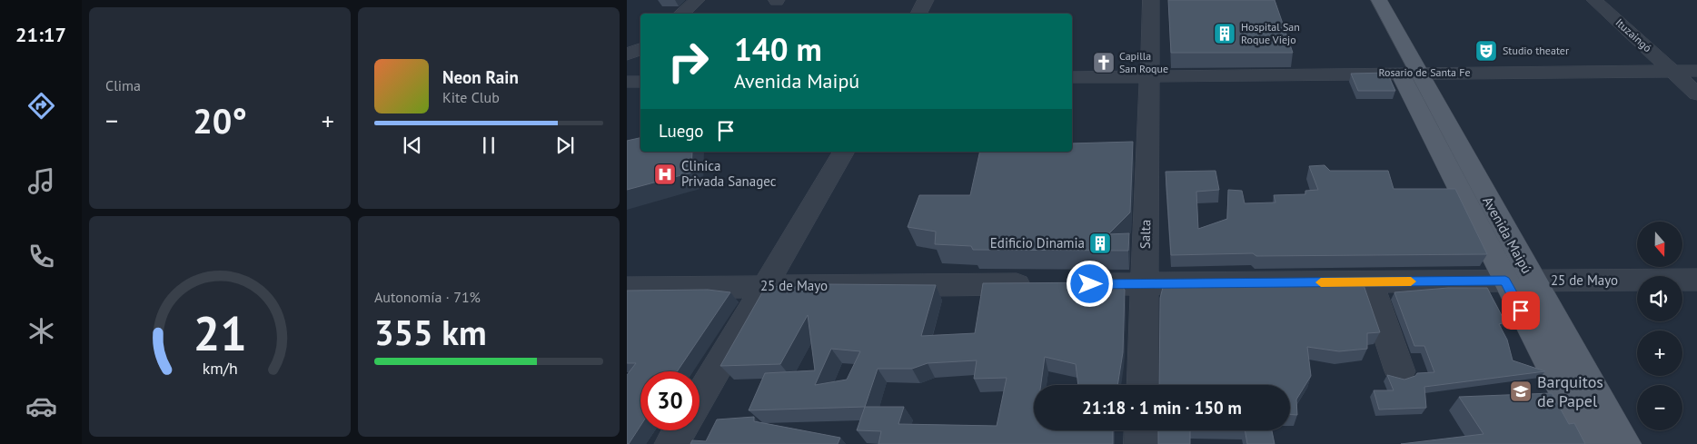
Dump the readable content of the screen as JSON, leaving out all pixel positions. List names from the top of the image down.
{
  "streets": {
    "main road": ["Avenida Maipú"],
    "street": [
      "Ituzaingó",
      "Rosario de Santa Fe",
      "Salta",
      "25 de Mayo"
    ]
  },
  "crossings": [
    ["Ituzaingó", "Rosario de Santa Fe"],
    ["Rosario de Santa Fe", "Salta"],
    ["Rosario de Santa Fe", "Avenida Maipú"],
    ["Salta", "25 de Mayo"],
    ["Avenida Maipú", "25 de Mayo"]
  ],
  "places": {
    "building": ["Hospital San Roque Viejo", "Edificio Dinamia"],
    "theatre": ["Studio theater"],
    "church": ["Capilla San Roque"],
    "hospital": ["Clinica Privada Sanagec"],
    "school or university": ["Barquitos de Papel"]
  },
  "north": "bottom",
  "page": {
    "tabs": "21:17",
    "tile": [
      "Clima",
      ["Autonomía · 71%", "355 km"]
    ],
    "turn": ["140 m", "Avenida Maipú"],
    "song": ["Neon Rain", "Kite Club"],
    "heat": ["−", "20°", "+"],
    "then": "Luego",
    "map_buttons": ["+", "−"],
    "limit": "30",
    "trip": "21:18 · 1 min · 150 m",
    "gauge": ["21", "km/h"]
  }
}
